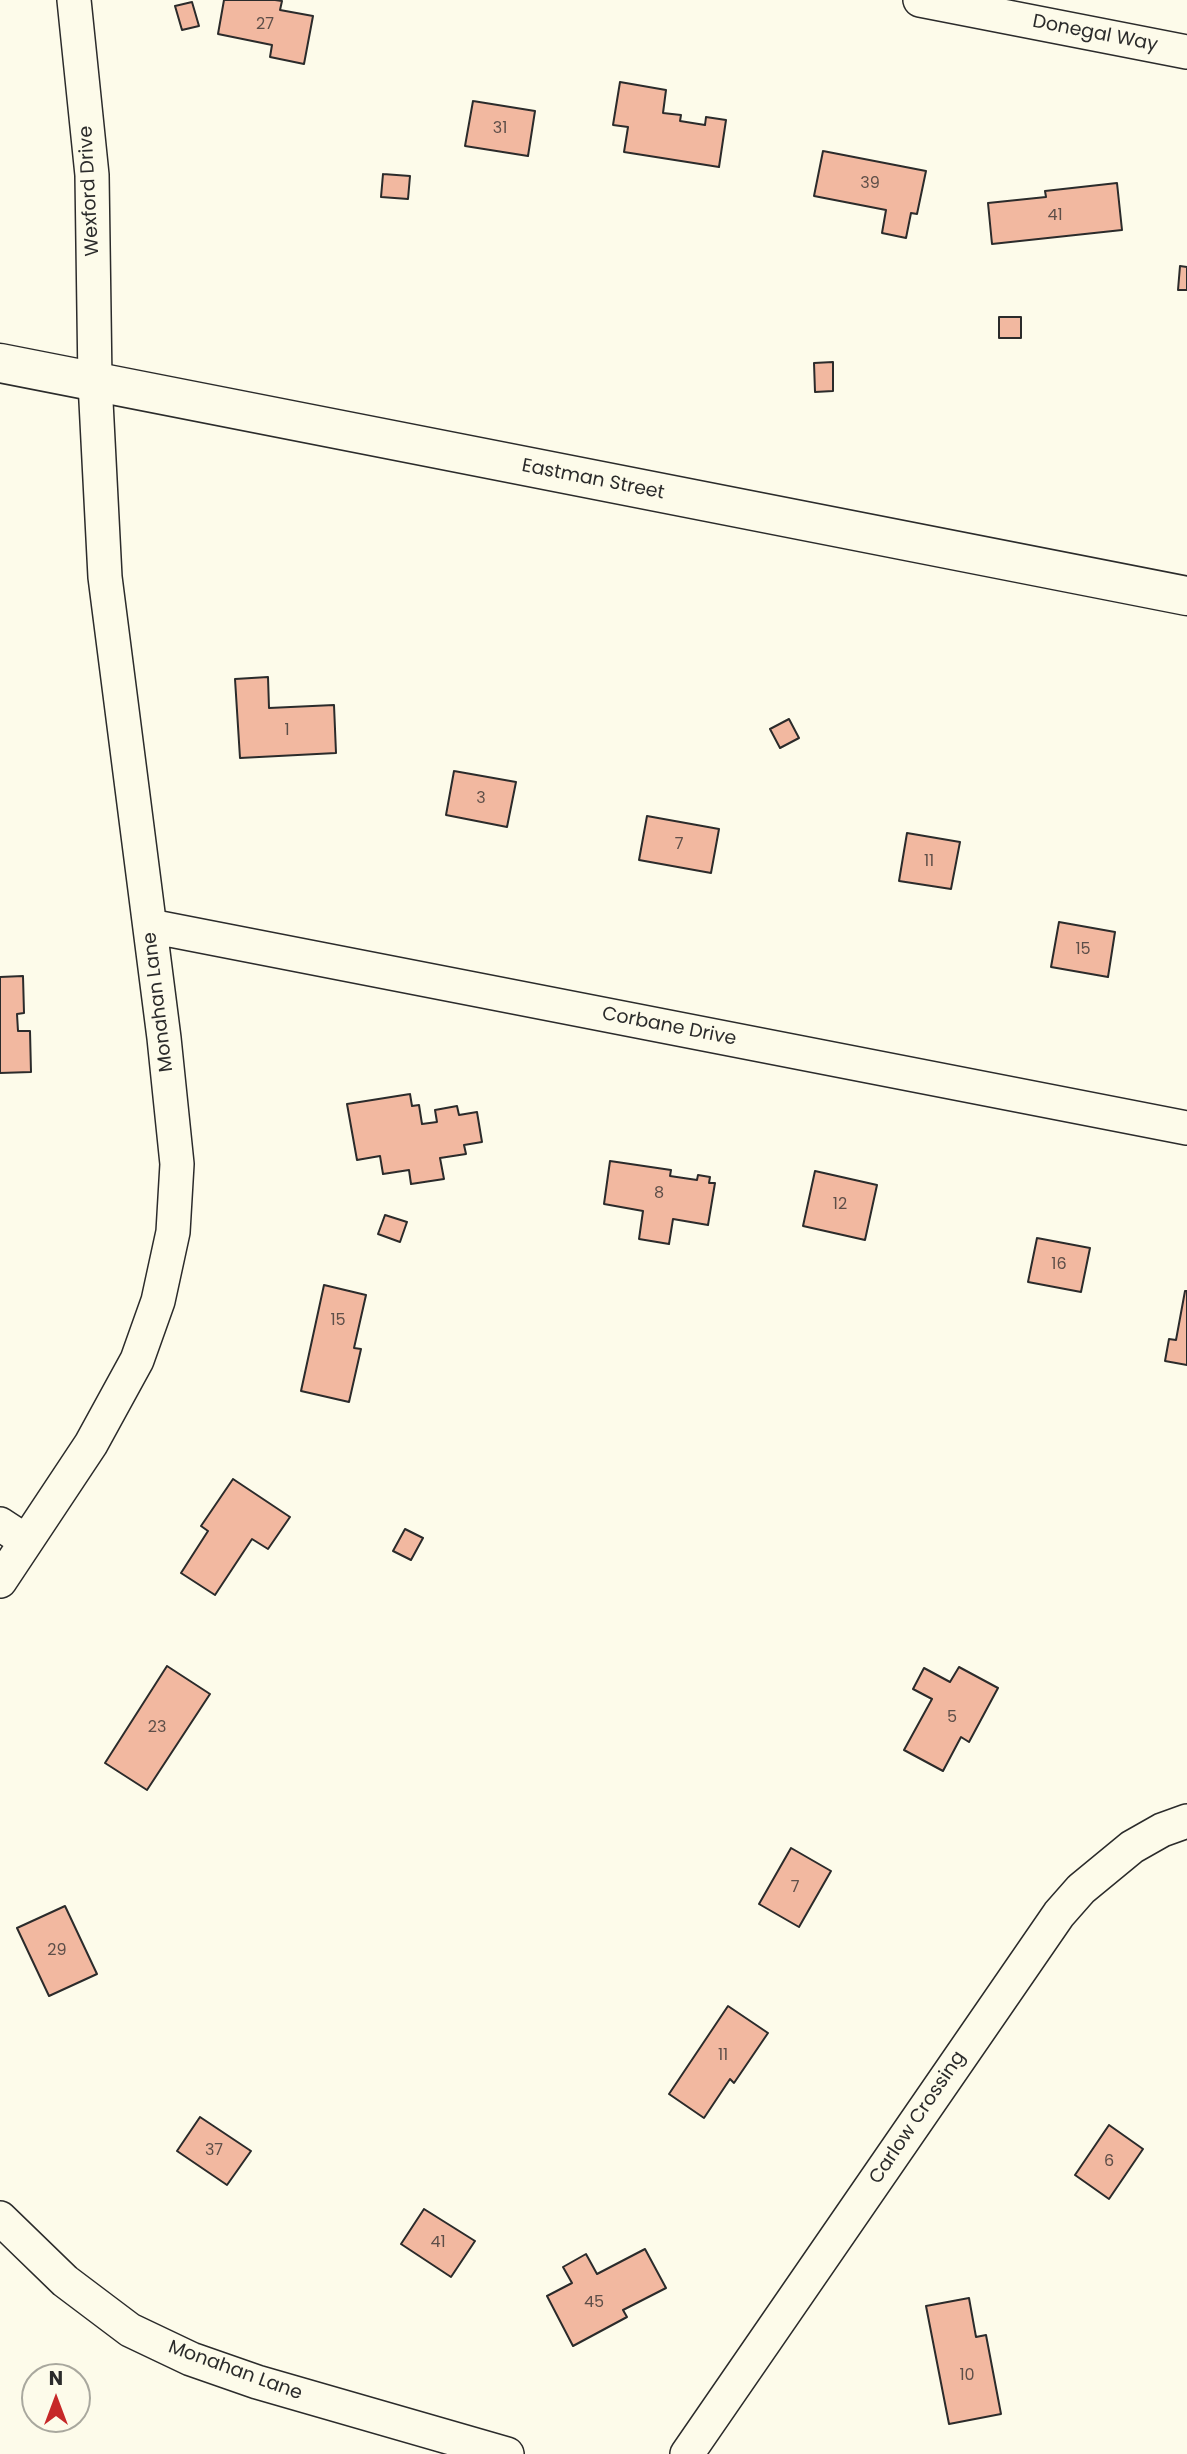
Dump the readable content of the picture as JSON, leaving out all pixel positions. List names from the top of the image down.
{
  "streets": {
    "main road": ["Eastman Street"],
    "street": [
      "Donegal Way",
      "Wexford Drive",
      "Monahan Lane",
      "Corbane Drive",
      "Carlow Crossing"
    ]
  },
  "crossings": [
    ["Wexford Drive", "Eastman Street"],
    ["Wexford Drive", "Monahan Lane"],
    ["Eastman Street", "Monahan Lane"],
    ["Monahan Lane", "Corbane Drive"]
  ],
  "house_numbers": [
    "27",
    "31",
    "39",
    "41",
    "1",
    "3",
    "7",
    "11",
    "15",
    "8",
    "12",
    "16",
    "15",
    "5",
    "23",
    "7",
    "29",
    "11",
    "37",
    "6",
    "41",
    "45",
    "10"
  ],
  "north": "top"
}
